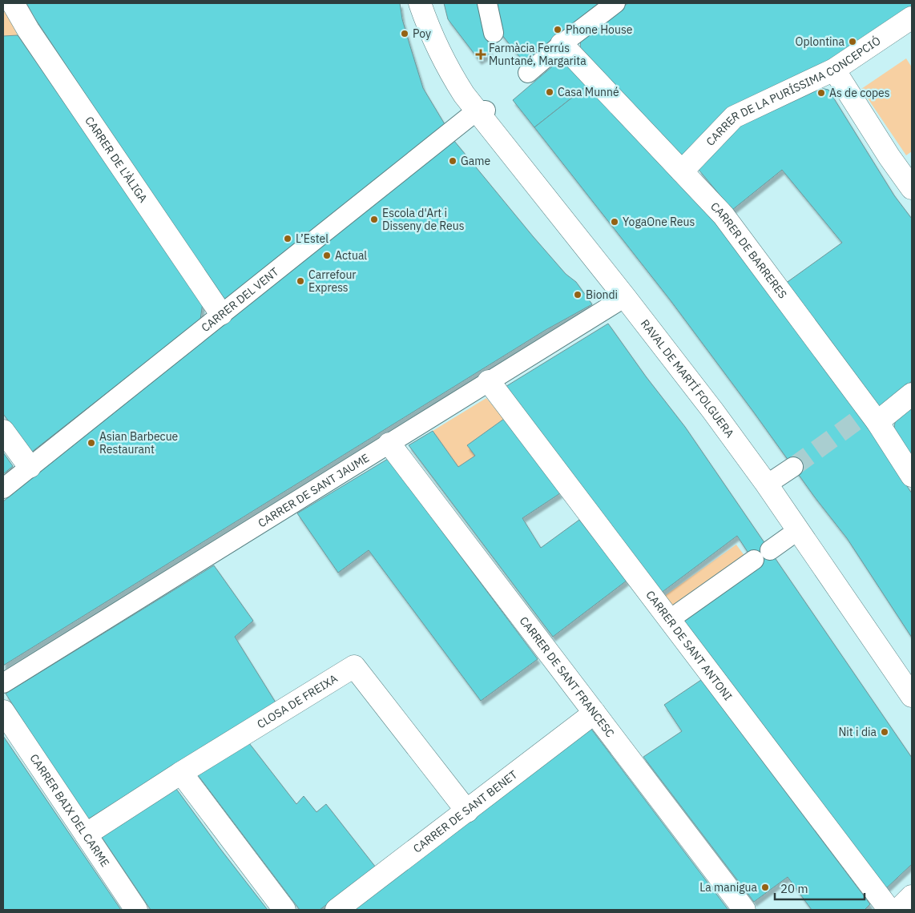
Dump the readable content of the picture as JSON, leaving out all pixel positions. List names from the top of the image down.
{
  "streets": {
    "street": [
      "CARRER DE LA PURÍSSIMA CONCEPCIÓ",
      "CARRER DE L'ÀLIGA",
      "CARRER DE BARRERES",
      "CARRER DEL VENT",
      "RAVAL DE MARTÍ FOLGUERA",
      "CARRER DE SANT JAUME",
      "CARRER DE SANT ANTONI",
      "CARRER DE SANT FRANCESC",
      "CLOSA DE FREIXA",
      "CARRER BAIX DEL CARME",
      "CARRER DE SANT BENET"
    ]
  },
  "crossings": [
    ["CARRER DE LA PURÍSSIMA CONCEPCIÓ", "CARRER DE BARRERES"],
    ["CARRER DE L'ÀLIGA", "CARRER DEL VENT"],
    ["CARRER DEL VENT", "RAVAL DE MARTÍ FOLGUERA"],
    ["RAVAL DE MARTÍ FOLGUERA", "CARRER DE SANT JAUME"],
    ["CARRER DE SANT JAUME", "CARRER DE SANT ANTONI"],
    ["CARRER DE SANT JAUME", "CARRER DE SANT FRANCESC"],
    ["CARRER DE SANT FRANCESC", "CARRER DE SANT BENET"],
    ["CLOSA DE FREIXA", "CARRER BAIX DEL CARME"],
    ["CLOSA DE FREIXA", "CARRER DE SANT BENET"]
  ],
  "places": {
    "other": [
      "Phone House",
      "Poy",
      "Oplontina",
      "Casa Munné",
      "As de copes",
      "Game",
      "Escola d'Art i Disseny de Reus",
      "YogaOne Reus",
      "L’Estel",
      "Actual",
      "Carrefour Express",
      "Biondi",
      "Asian Barbecue Restaurant",
      "Nit i dia",
      "La manigua"
    ],
    "health": ["Farmàcia Ferrús Muntané, Margarita"]
  },
  "scale_bar": "20 m"
}
